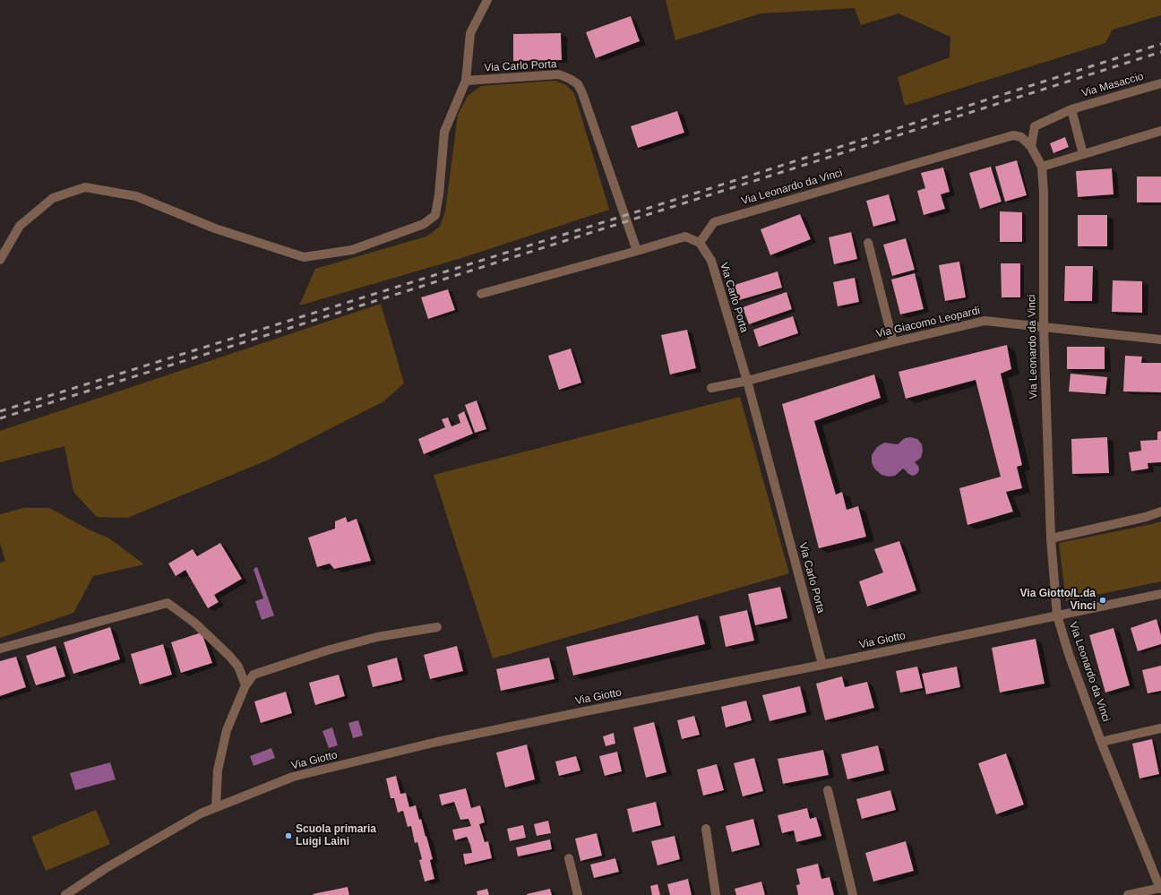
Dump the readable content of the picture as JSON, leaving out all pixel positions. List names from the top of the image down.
{
  "streets": {
    "street": [
      "Via Carlo Porta",
      "Via Masaccio",
      "Via Leonardo da Vinci",
      "Via Giacomo Leopardi",
      "Via Giotto"
    ]
  },
  "crossings": [
    ["Via Carlo Porta", "Via Leonardo da Vinci"],
    ["Via Carlo Porta", "Via Giacomo Leopardi"],
    ["Via Carlo Porta", "Via Giotto"],
    ["Via Masaccio", "Via Leonardo da Vinci"],
    ["Via Leonardo da Vinci", "Via Giacomo Leopardi"],
    ["Via Leonardo da Vinci", "Via Giotto"]
  ],
  "places": ["Via Giotto/L.da Vinci", "Scuola primaria Luigi Laini"]
}
